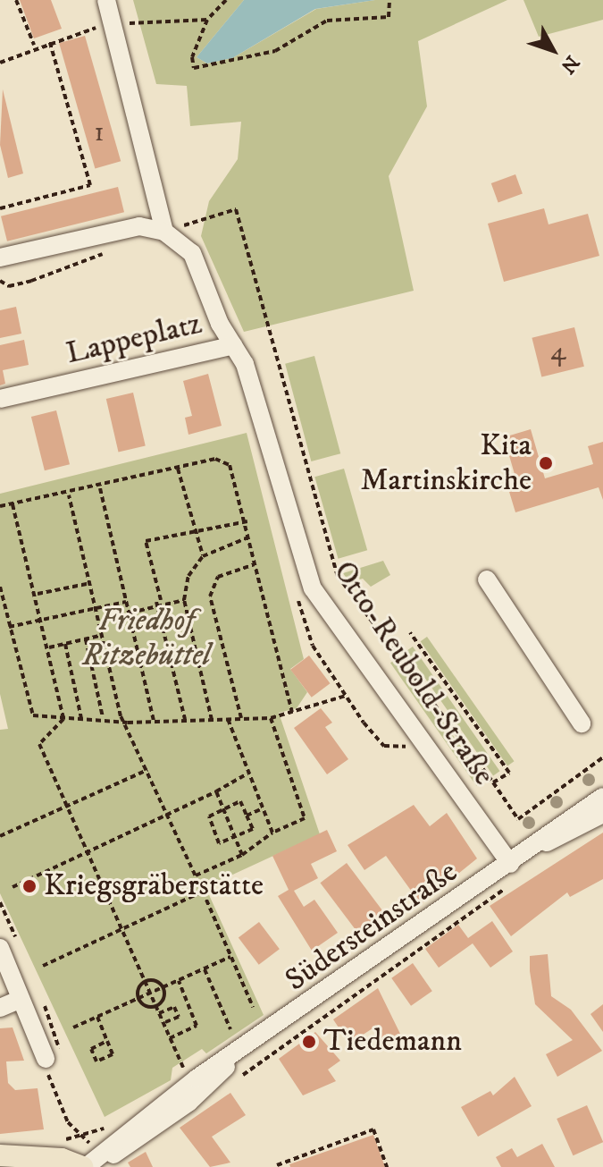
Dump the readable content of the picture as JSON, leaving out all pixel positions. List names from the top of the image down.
{
  "streets": {
    "street": ["Lappeplatz", "Otto-Reubold-Straße", "Südersteinstraße"]
  },
  "crossings": [
    ["Lappeplatz", "Otto-Reubold-Straße"],
    ["Otto-Reubold-Straße", "Südersteinstraße"]
  ],
  "parks": ["Friedhof Ritzebüttel"],
  "places": ["Kita Martinskirche", "Kriegsgräberstätte", "Tiedemann"],
  "house_numbers": ["1", "4"],
  "north": "bottom right"
}
